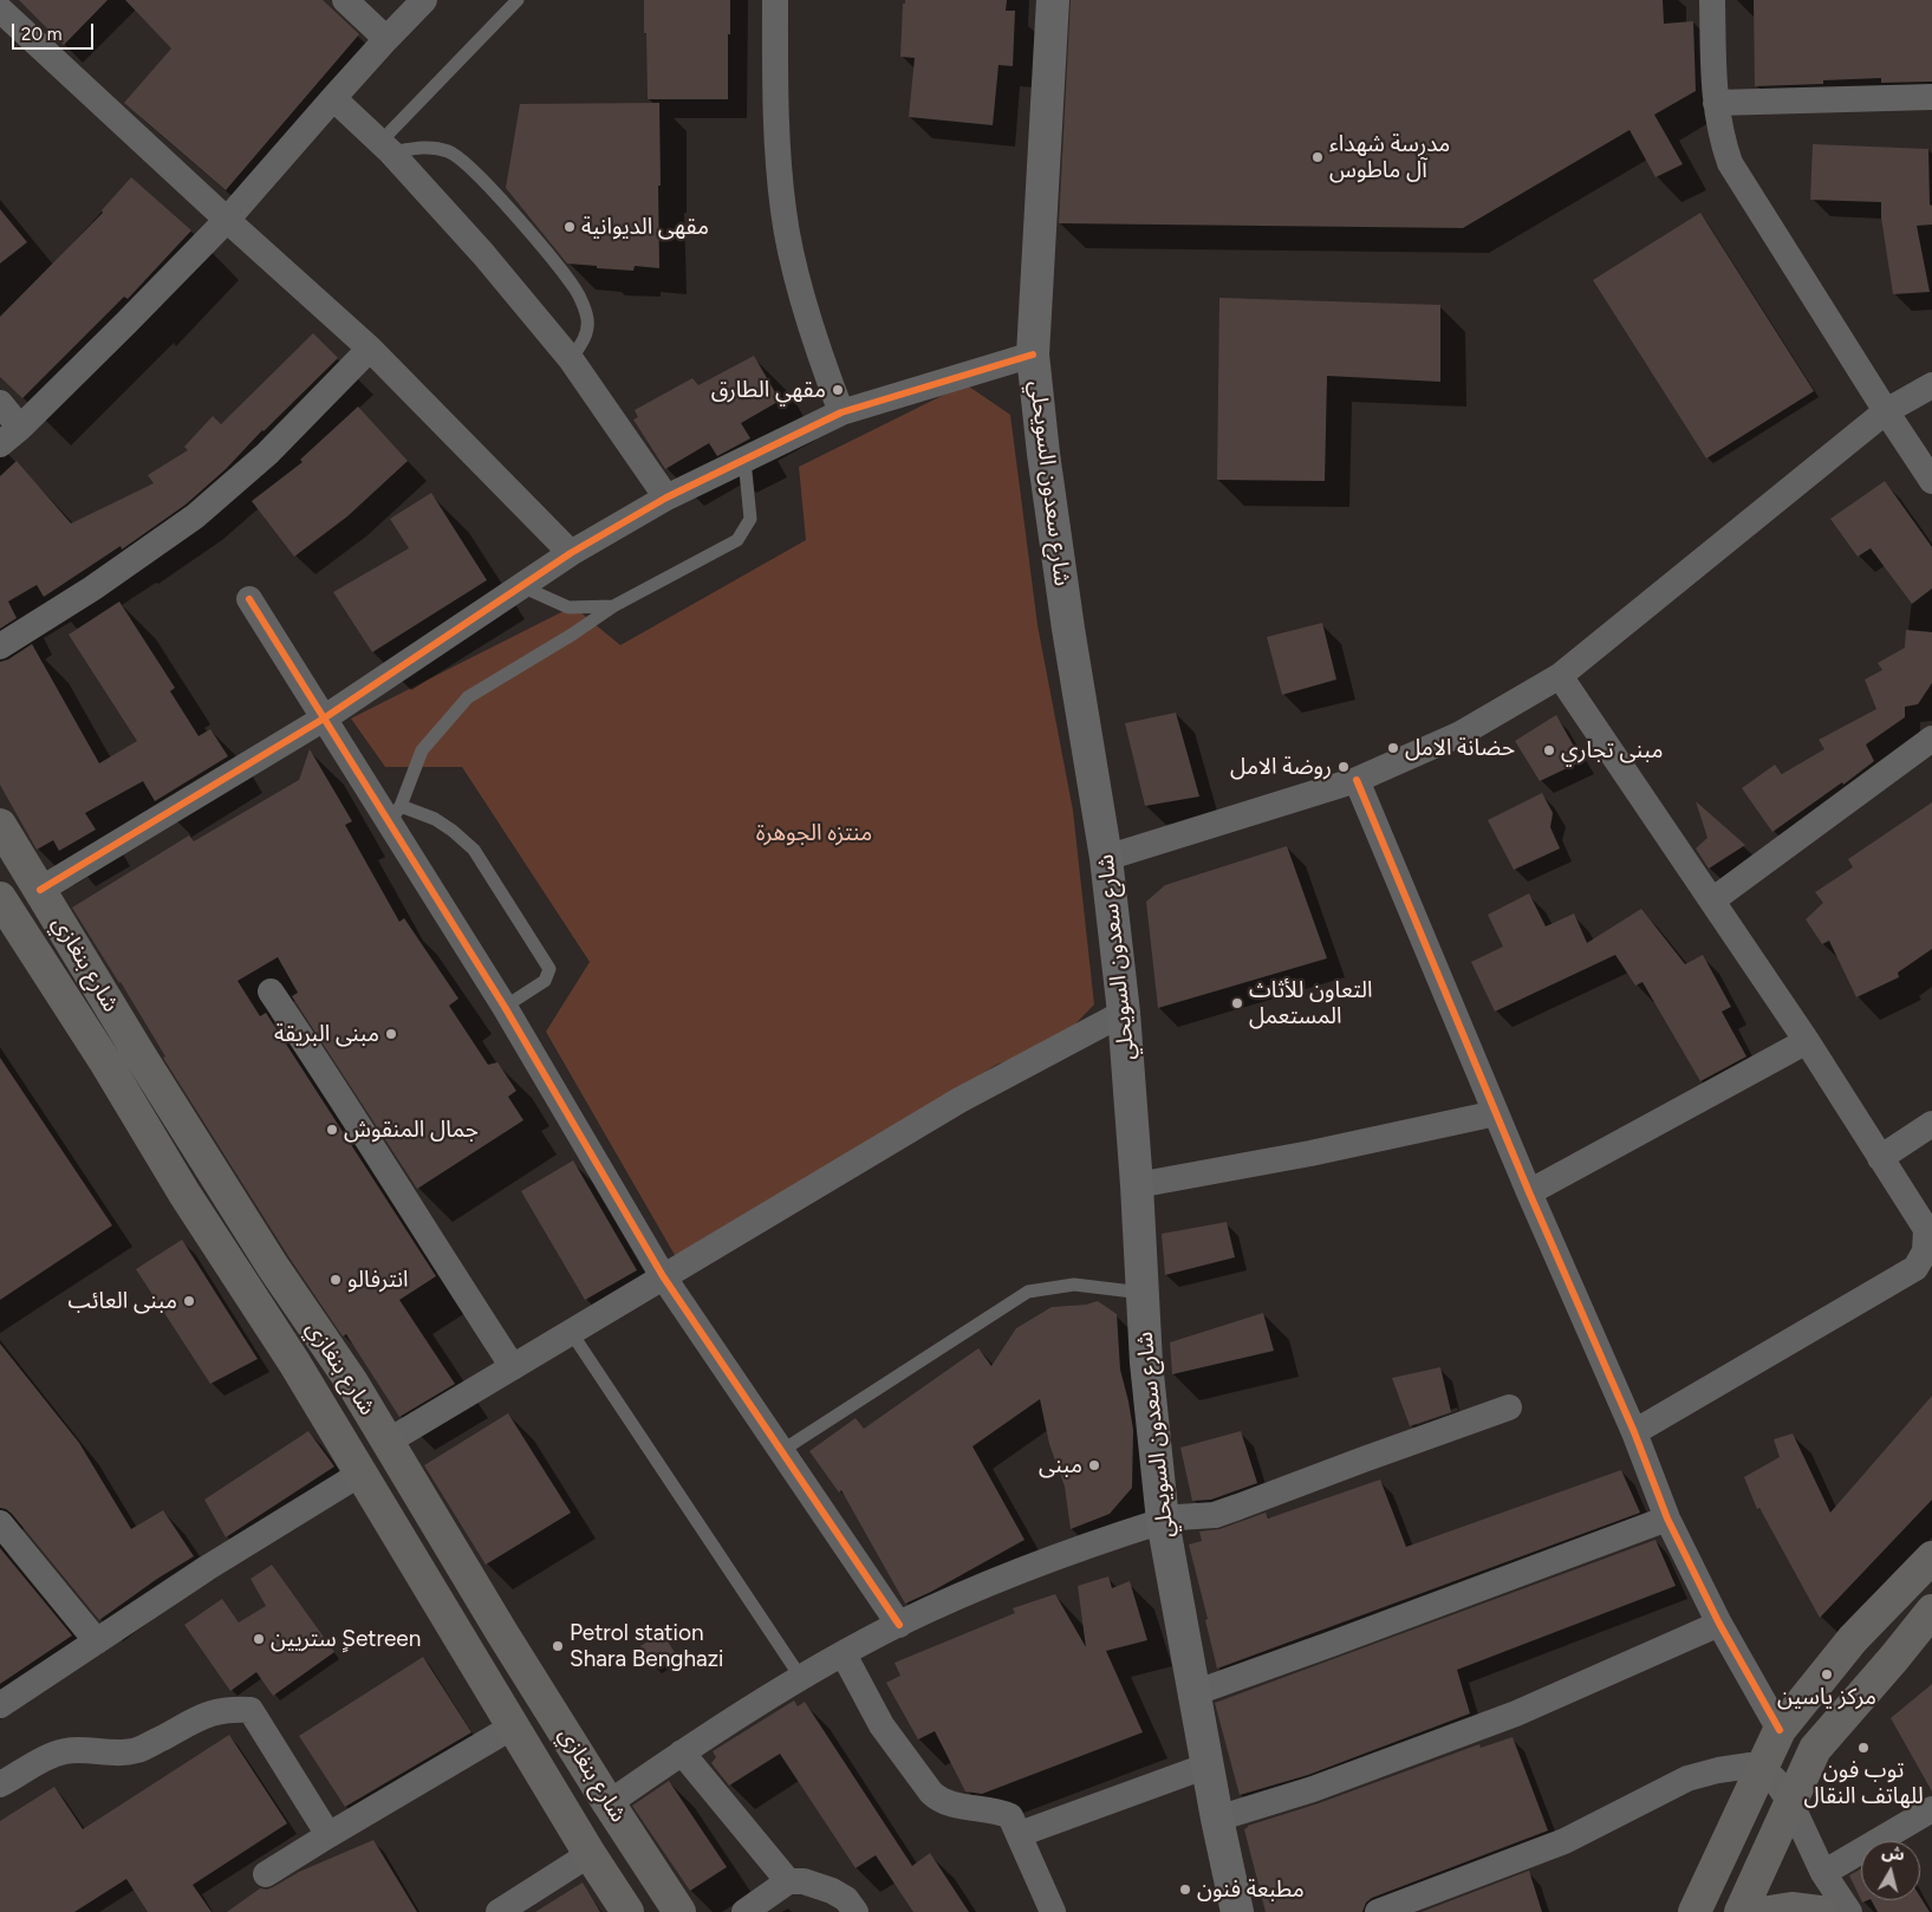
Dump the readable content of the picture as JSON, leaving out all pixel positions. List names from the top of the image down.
{
  "streets": {
    "main road": ["شارع سعدون السويحلي", "شارع بنغازي"]
  },
  "parks": ["منتزه الجوهرة"],
  "places": [
    "مدرسة شهداء آل ماطوس",
    "مقهى الديوانية",
    "مقهي الطارق",
    "حضانة الامل",
    "مبنى تجاري",
    "روضة الامل",
    "التعاون للأثاث المستعمل",
    "مبنى البريقة",
    "جمال المنقوش",
    "انترفالو",
    "مبنى العائب",
    "مبنى",
    "ستريين ٍSetreen",
    "Petrol station Shara Benghazi",
    "مركز ياسين",
    "توب فون للهاتف النقال",
    "مطبعة فنون"
  ],
  "scale_bar": "20 m",
  "north": "top"
}
